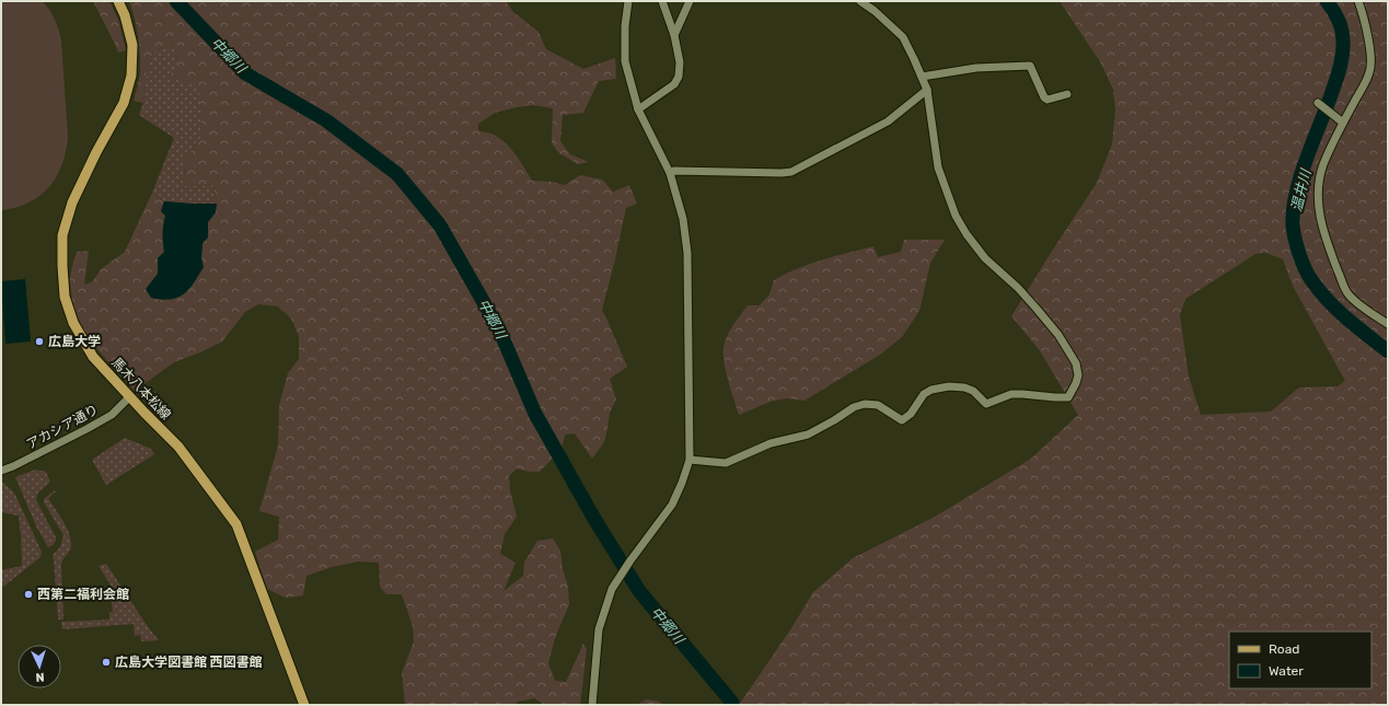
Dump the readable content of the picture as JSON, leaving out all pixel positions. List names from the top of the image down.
{
  "streets": {
    "main road": ["馬木八本松線"],
    "street": ["アカシア通り"]
  },
  "crossings": [
    ["馬木八本松線", "アカシア通り"]
  ],
  "water": ["中郷川", "温井川"],
  "places": ["広島大学", "西第二福利会館", "広島大学図書館 西図書館"],
  "legend": ["Road", "Water"],
  "north": "bottom"
}
